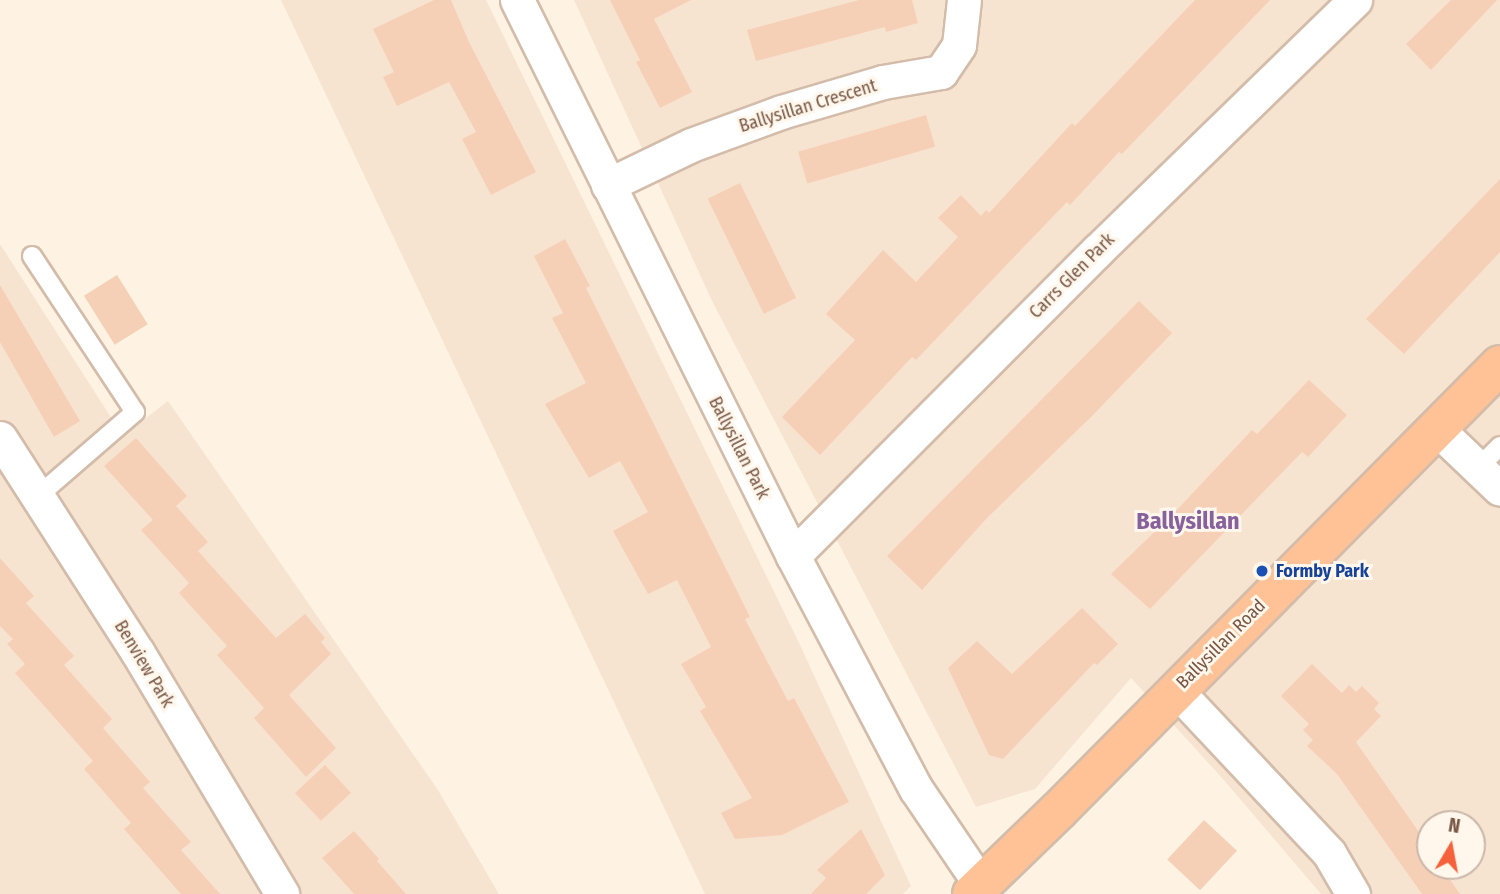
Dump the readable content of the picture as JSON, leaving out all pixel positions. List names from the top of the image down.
{
  "streets": {
    "highway": ["Ballysillan Road"],
    "street": [
      "Ballysillan Crescent",
      "Carrs Glen Park",
      "Ballysillan Park",
      "Benview Park"
    ]
  },
  "crossings": [
    ["Ballysillan Crescent", "Ballysillan Park"],
    ["Carrs Glen Park", "Ballysillan Park"],
    ["Ballysillan Park", "Ballysillan Road"]
  ],
  "districts": ["Ballysillan"],
  "places": ["Formby Park"],
  "north": "top"
}
